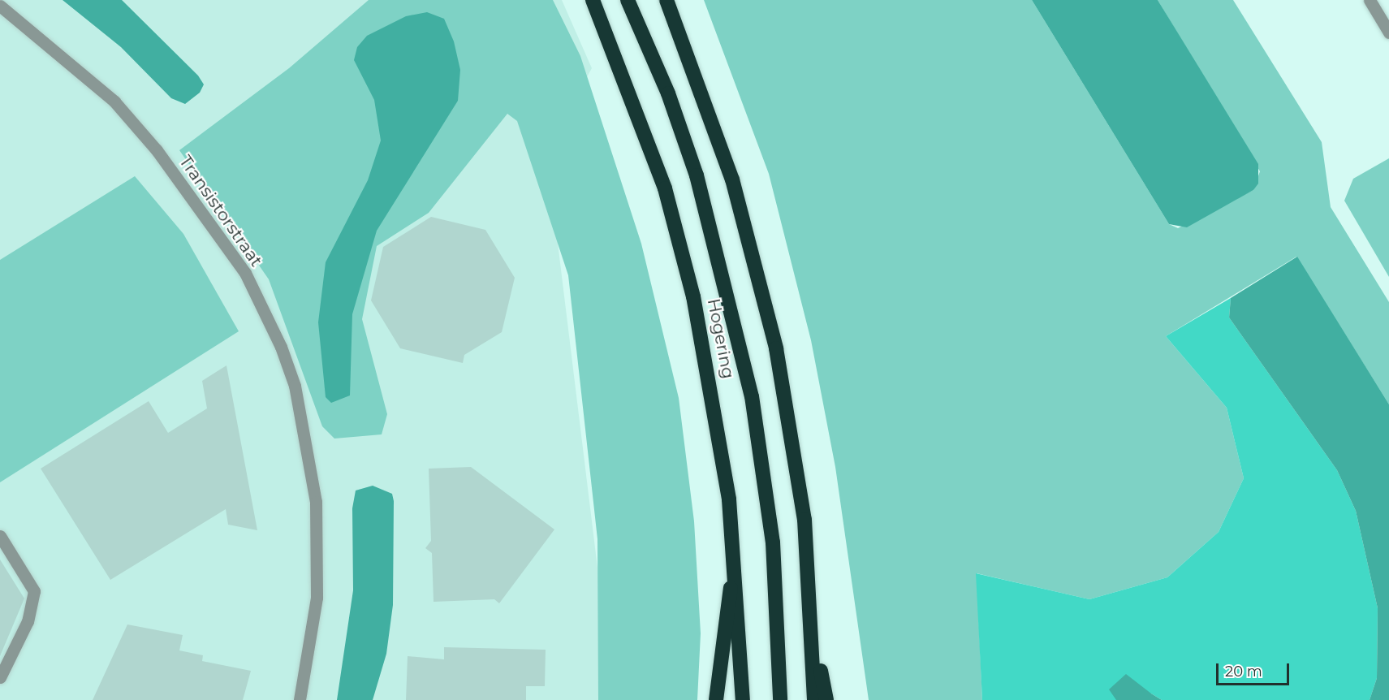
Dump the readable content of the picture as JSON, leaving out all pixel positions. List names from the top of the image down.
{
  "streets": {
    "highway": ["Hogering"],
    "street": ["Transistorstraat"]
  },
  "scale_bar": "20 m"
}
